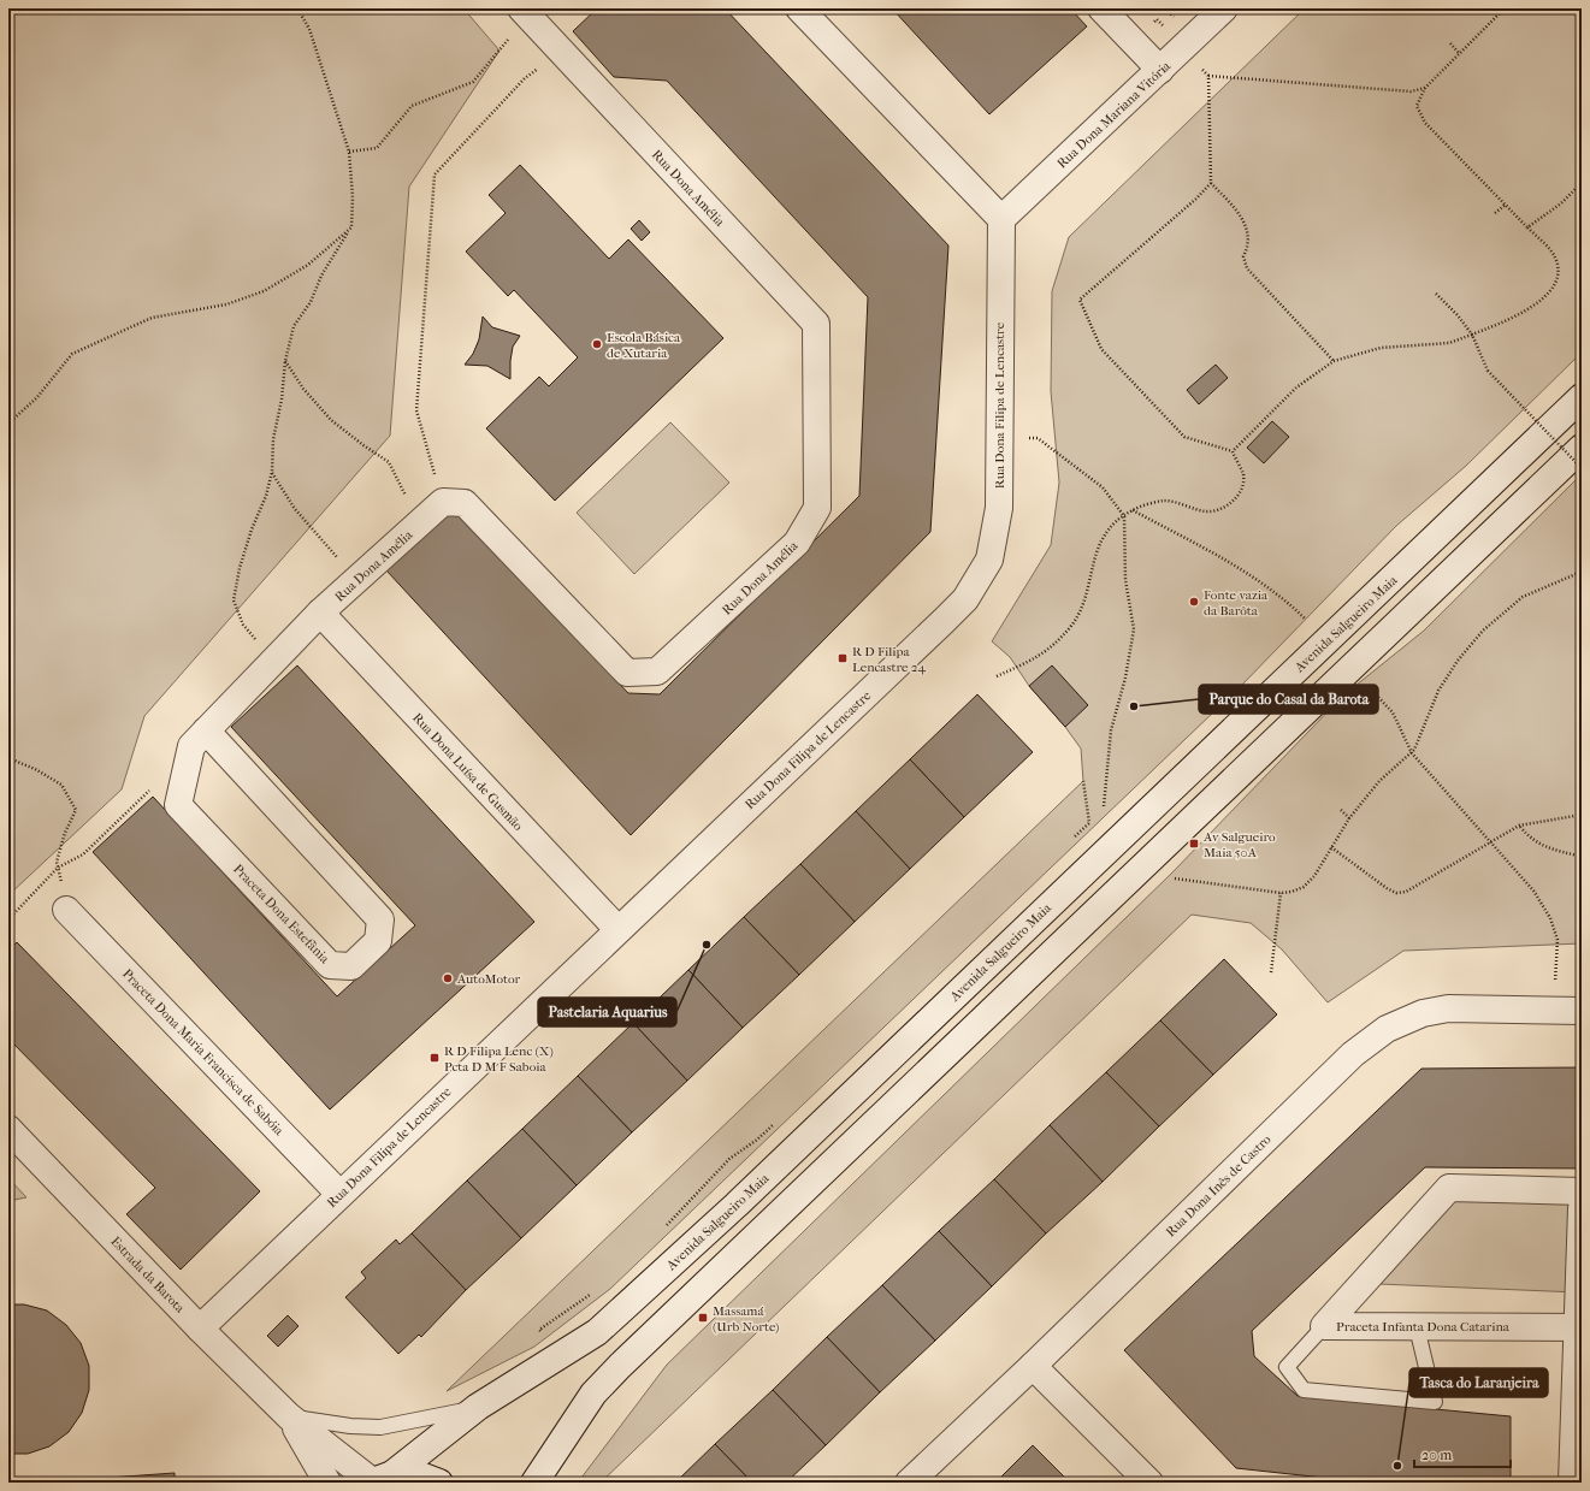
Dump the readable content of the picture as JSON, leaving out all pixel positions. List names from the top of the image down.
{
  "streets": {
    "street": [
      "Rua Dona Mariana Vitória",
      "Rua Dona Amélia",
      "Rua Dona Filipa de Lencastre",
      "Avenida Salgueiro Maia",
      "Rua Dona Luísa de Gusmão",
      "Praceta Dona Estefânia",
      "Praceta Dona Maria Francisca de Sabóia",
      "Rua Dona Inês de Castro",
      "Estrada da Barota",
      "Praceta Infanta Dona Catarina"
    ]
  },
  "crossings": [
    ["Rua Dona Mariana Vitória", "Rua Dona Filipa de Lencastre"],
    ["Rua Dona Amélia", "Rua Dona Luísa de Gusmão"],
    ["Rua Dona Amélia", "Praceta Dona Estefânia"],
    ["Rua Dona Filipa de Lencastre", "Rua Dona Luísa de Gusmão"],
    ["Rua Dona Filipa de Lencastre", "Praceta Dona Maria Francisca de Sabóia"],
    ["Rua Dona Filipa de Lencastre", "Estrada da Barota"],
    ["Avenida Salgueiro Maia", "Estrada da Barota"],
    ["Rua Dona Luísa de Gusmão", "Praceta Dona Estefânia"]
  ],
  "places": {
    "other": [
      "Escola Básica de Xutaria",
      "Fonte vazia da Barôta",
      "Parque do Casal da Barota",
      "Pastelaria Aquarius",
      "AutoMotor",
      "Tasca do Laranjeira"
    ],
    "transit": [
      "R D Filipa Lencastre 24",
      "Av Salgueiro Maia 50A",
      "R D Filipa Lenc (X) Pcta D M F Saboia",
      "Massamá (Urb Norte)"
    ]
  },
  "scale_bar": "20 m"
}
